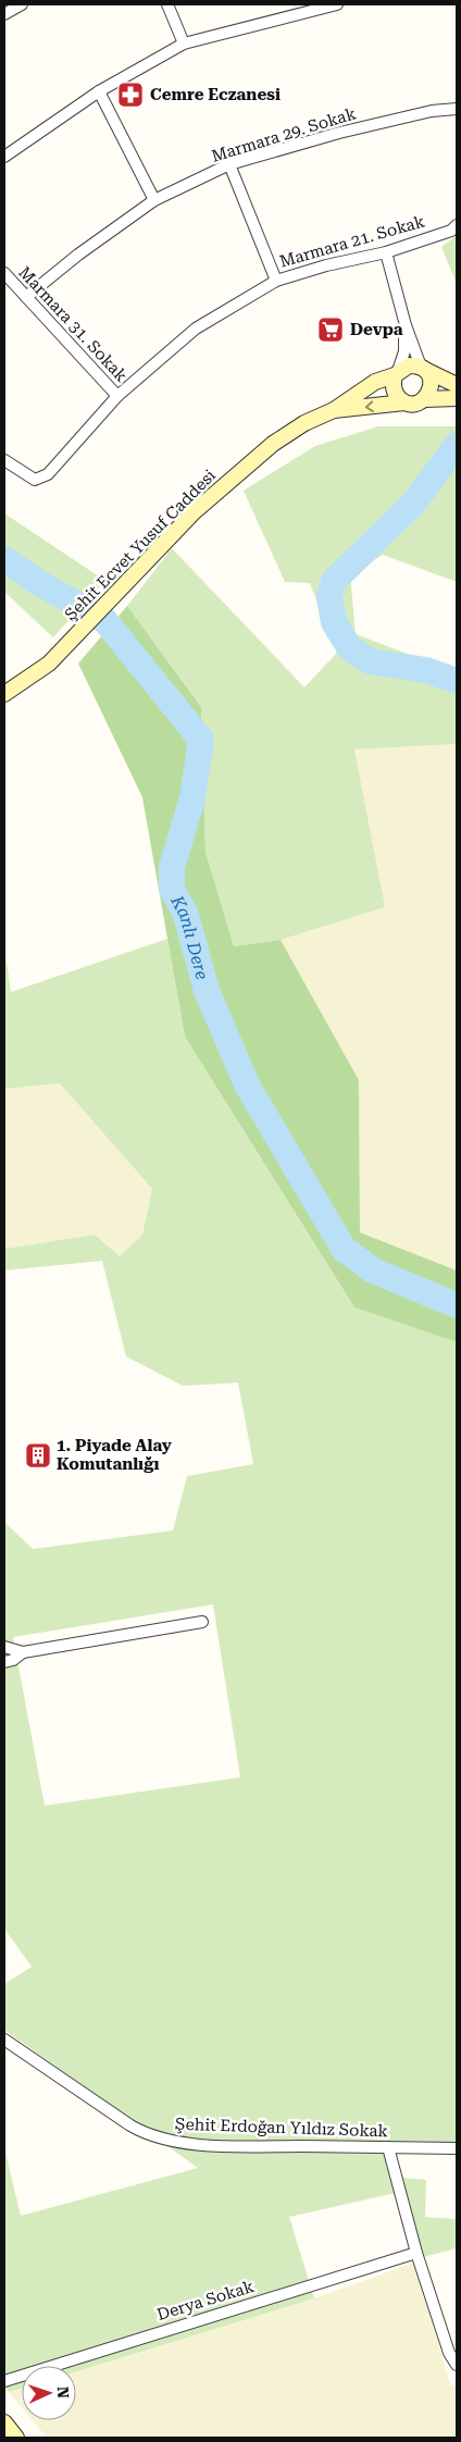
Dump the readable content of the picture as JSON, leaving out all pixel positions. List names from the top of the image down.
{
  "streets": {
    "main road": ["Şehit Ecvet Yusuf Caddesi"],
    "street": [
      "Marmara 29. Sokak",
      "Marmara 21. Sokak",
      "Marmara 31. Sokak",
      "Şehit Erdoğan Yıldız Sokak",
      "Derya Sokak"
    ]
  },
  "crossings": [
    ["Marmara 29. Sokak", "Marmara 31. Sokak"],
    ["Marmara 21. Sokak", "Marmara 31. Sokak"]
  ],
  "water": ["Kanlı Dere"],
  "places": {
    "pharmacy": ["Cemre Eczanesi"],
    "supermarket": ["Devpa"],
    "building": ["1. Piyade Alay Komutanlığı"]
  },
  "north": "right"
}
